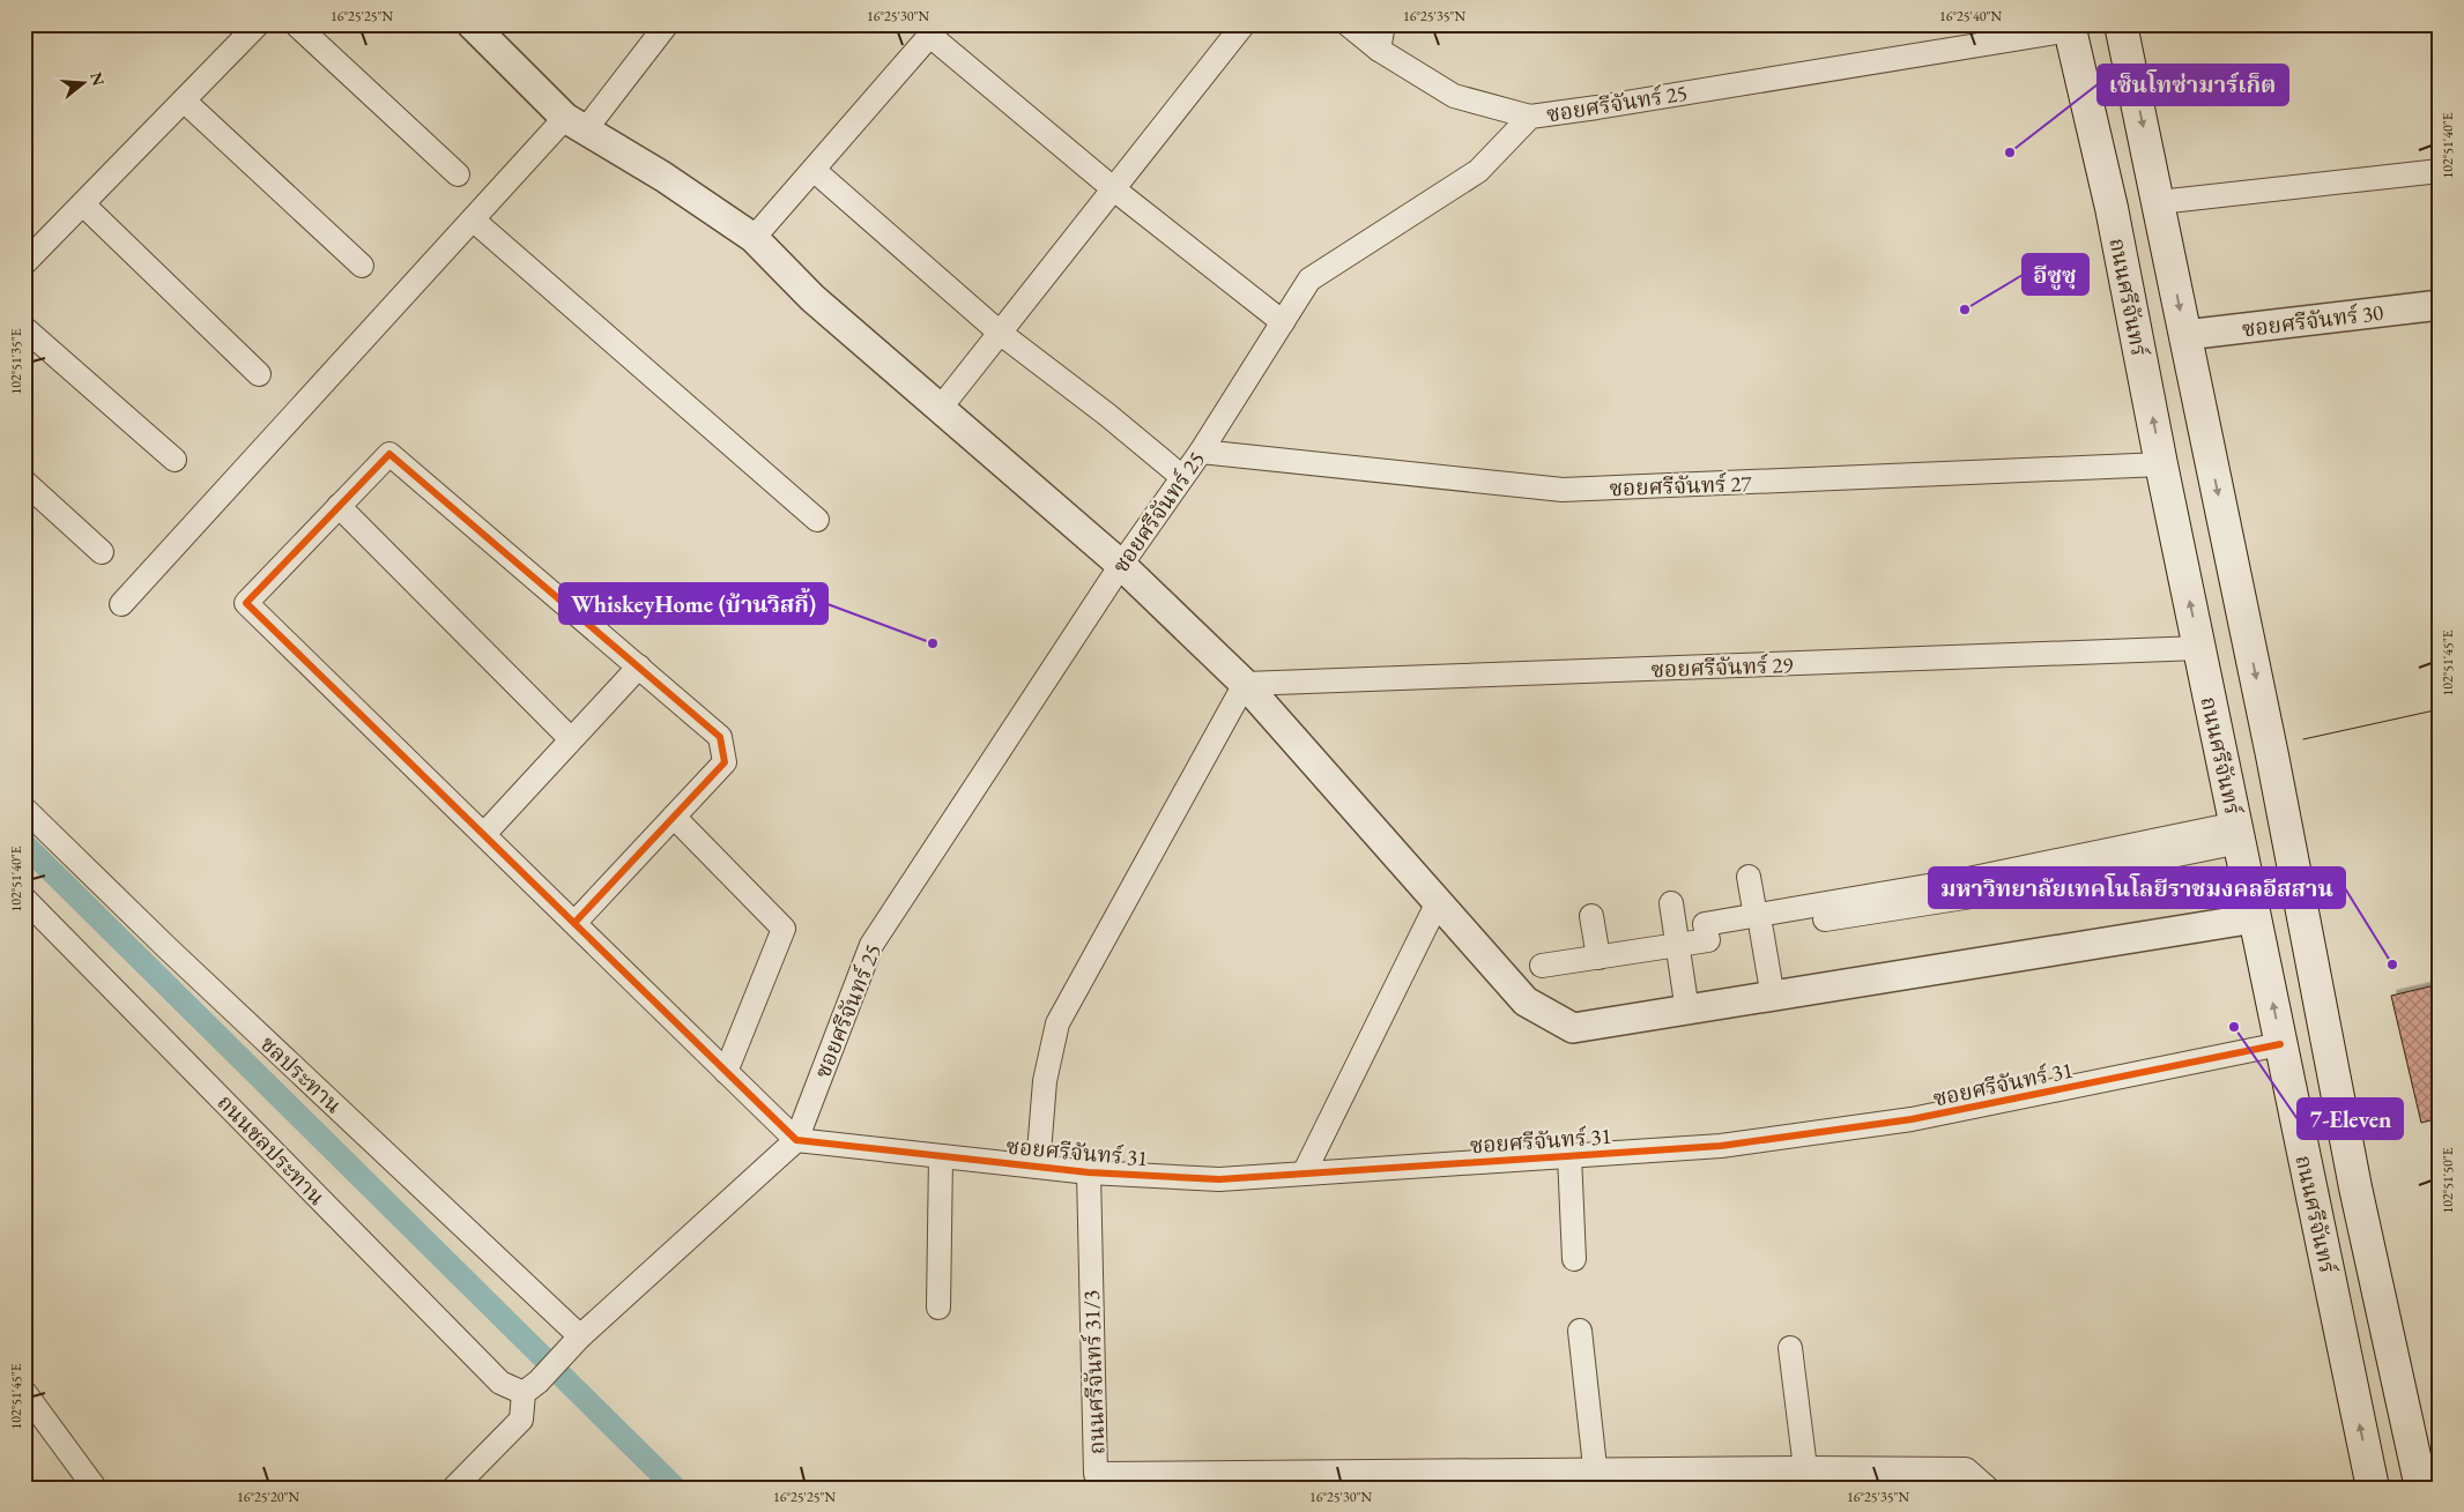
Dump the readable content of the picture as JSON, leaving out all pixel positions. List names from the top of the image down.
{
  "streets": {
    "main road": ["ถนนศรีจันทร์"],
    "street": [
      "ซอยศรีจันทร์ 25",
      "ซอยศรีจันทร์ 30",
      "ซอยศรีจันทร์ 27",
      "ซอยศรีจันทร์ 29",
      "ชลประทาน",
      "ซอยศรีจันทร์ 31",
      "ถนนชลประทาน",
      "ถนนศรีจันทร์ 31/3"
    ]
  },
  "crossings": [
    ["ซอยศรีจันทร์ 25", "ถนนศรีจันทร์"],
    ["ซอยศรีจันทร์ 25", "ซอยศรีจันทร์ 27"],
    ["ซอยศรีจันทร์ 25", "ชลประทาน"],
    ["ซอยศรีจันทร์ 25", "ซอยศรีจันทร์ 31"],
    ["ซอยศรีจันทร์ 25", "ถนนชลประทาน"],
    ["ถนนศรีจันทร์", "ซอยศรีจันทร์ 30"],
    ["ถนนศรีจันทร์", "ซอยศรีจันทร์ 27"],
    ["ถนนศรีจันทร์", "ซอยศรีจันทร์ 29"],
    ["ถนนศรีจันทร์", "ซอยศรีจันทร์ 31"],
    ["ซอยศรีจันทร์ 31", "ถนนศรีจันทร์ 31/3"]
  ],
  "places": [
    "เซ็นโทซ่ามาร์เก็ต",
    "อีซูซุ",
    "WhiskeyHome (บ้านวิสกี้)",
    "มหาวิทยาลัยเทคโนโลยีราชมงคลอีสสาน",
    "7-Eleven"
  ],
  "north": "right",
  "coordinates": [
    "16°25'25\"N",
    "16°25'30\"N",
    "16°25'35\"N",
    "16°25'40\"N",
    "102°51'40\"E",
    "102°51'35\"E",
    "102°51'45\"E",
    "102°51'50\"E",
    "16°25'20\"N"
  ]
}
